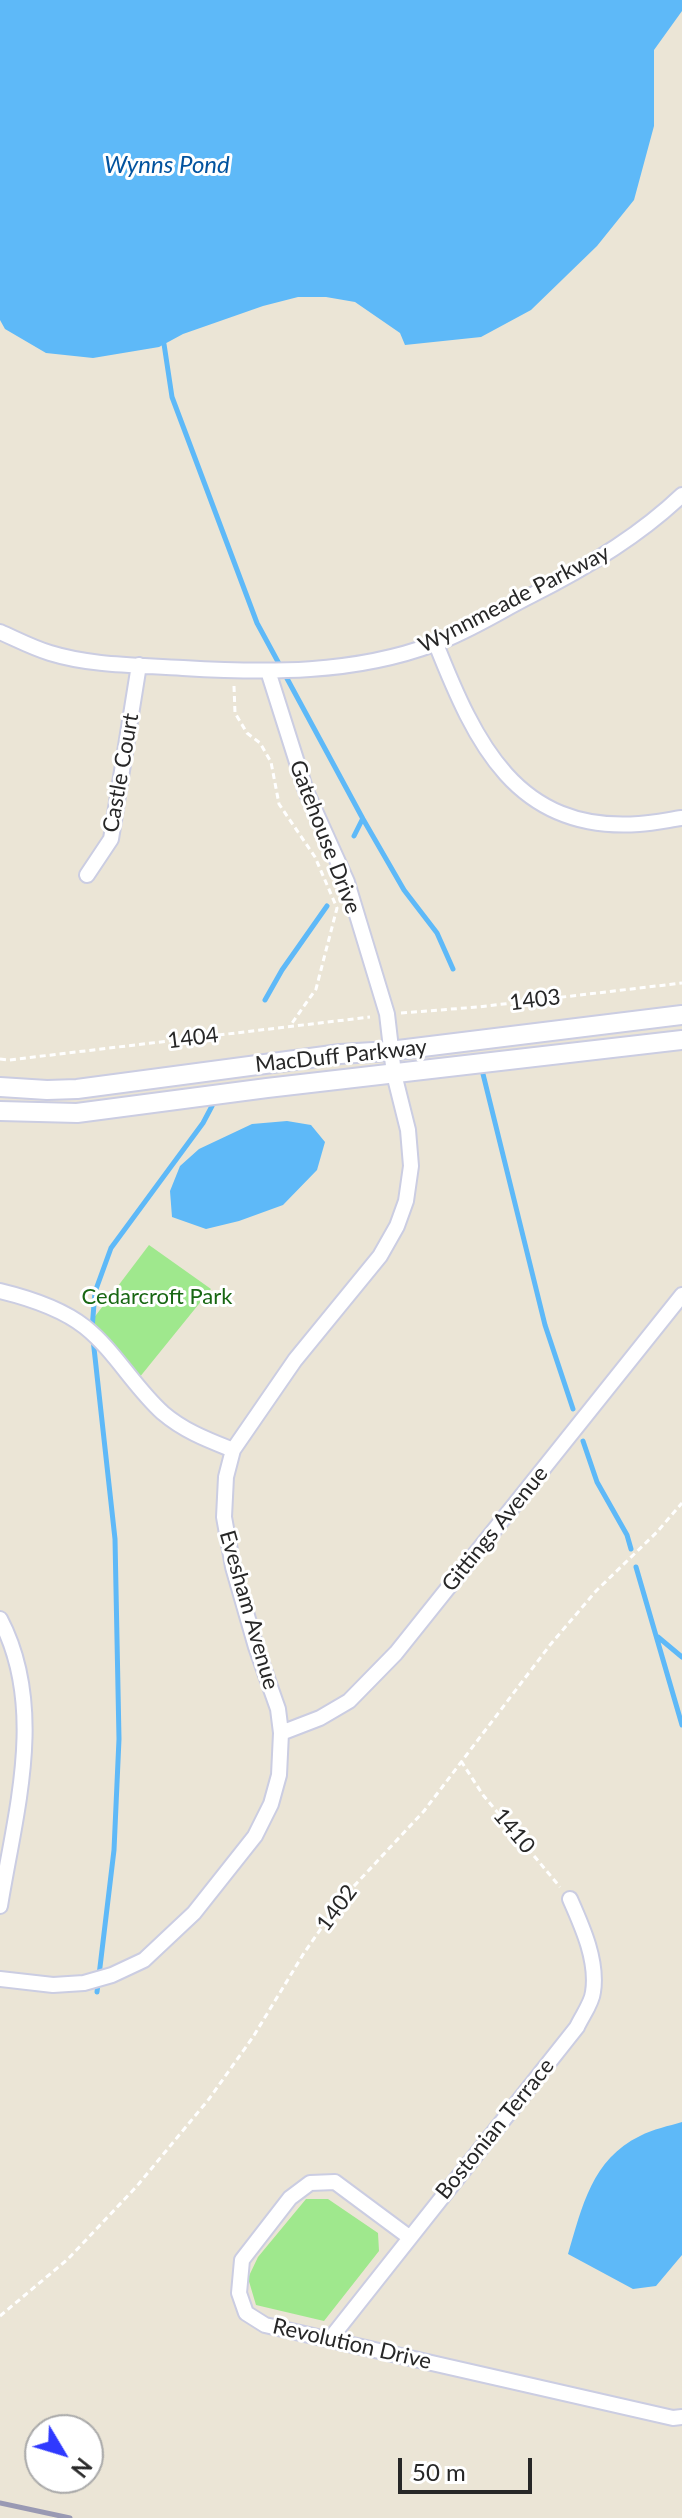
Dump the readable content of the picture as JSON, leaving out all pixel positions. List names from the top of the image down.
{
  "streets": {
    "street": [
      "Wynnmeade Parkway",
      "Castle Court",
      "Gatehouse Drive",
      "MacDuff Parkway",
      "Gittings Avenue",
      "Evesham Avenue",
      "Bostonian Terrace",
      "Revolution Drive"
    ],
    "path": [
      "1403",
      "1404",
      "1410",
      "1402"
    ]
  },
  "crossings": [
    ["Wynnmeade Parkway", "Castle Court"],
    ["Wynnmeade Parkway", "Gatehouse Drive"],
    ["Gatehouse Drive", "1403"],
    ["Gatehouse Drive", "1404"],
    ["Gatehouse Drive", "MacDuff Parkway"],
    ["Gatehouse Drive", "Evesham Avenue"],
    ["1403", "1404"],
    ["MacDuff Parkway", "Evesham Avenue"],
    ["Gittings Avenue", "Evesham Avenue"],
    ["1410", "1402"],
    ["1410", "Bostonian Terrace"],
    ["Bostonian Terrace", "Revolution Drive"]
  ],
  "water": ["Wynns Pond"],
  "parks": ["Cedarcroft Park"],
  "scale_bar": "50 m",
  "north": "bottom right"
}
